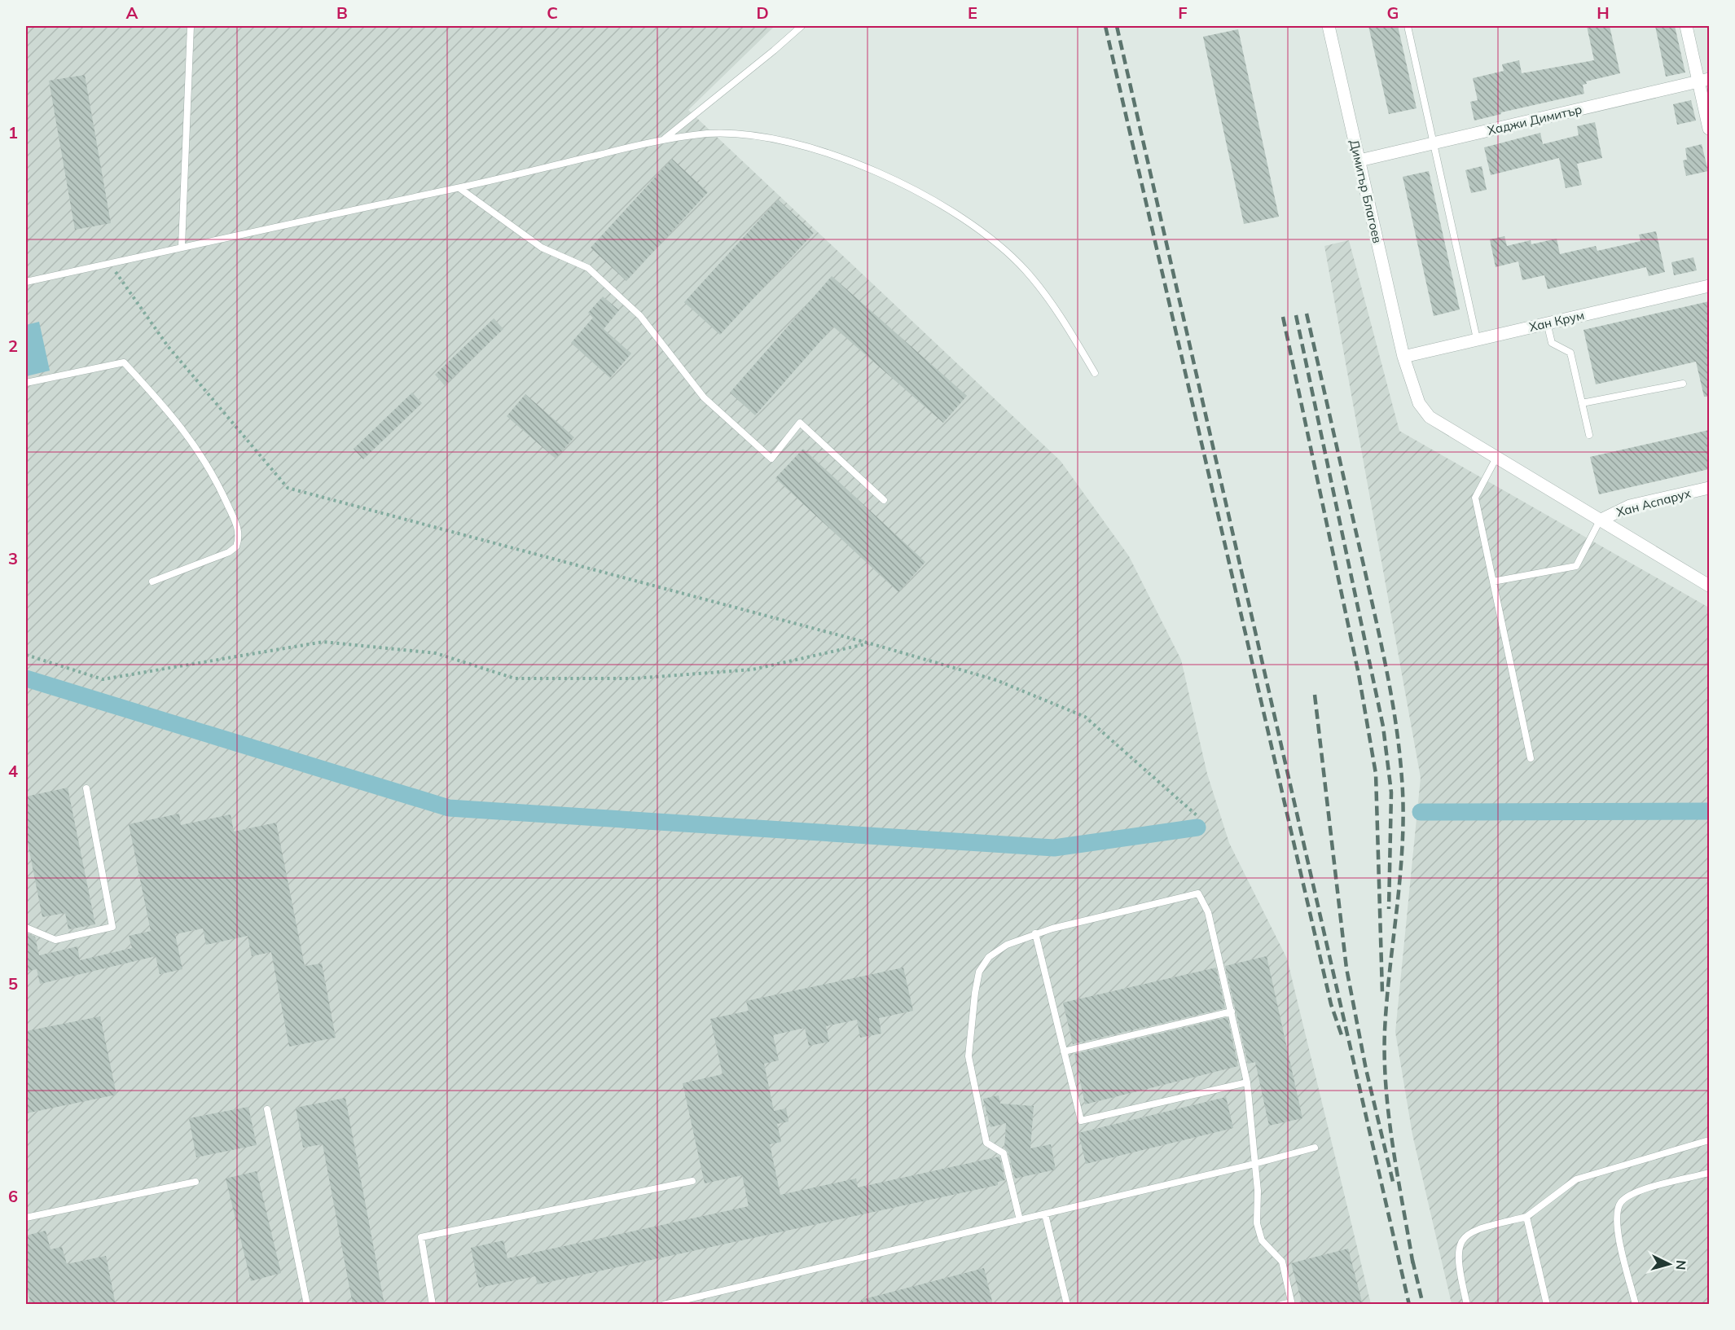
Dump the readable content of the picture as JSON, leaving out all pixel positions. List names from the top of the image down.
{
  "streets": {
    "street": [
      "Хаджи Димитър",
      "Димитър Благоев",
      "Хан Крум",
      "Хан Аспарух"
    ]
  },
  "crossings": [
    ["Хаджи Димитър", "Димитър Благоев"],
    ["Димитър Благоев", "Хан Крум"],
    ["Димитър Благоев", "Хан Аспарух"]
  ],
  "north": "right",
  "grid": {
    "columns": [
      "A",
      "B",
      "C",
      "D",
      "E",
      "F",
      "G",
      "H"
    ],
    "rows": [
      "1",
      "2",
      "3",
      "4",
      "5",
      "6"
    ]
  }
}
